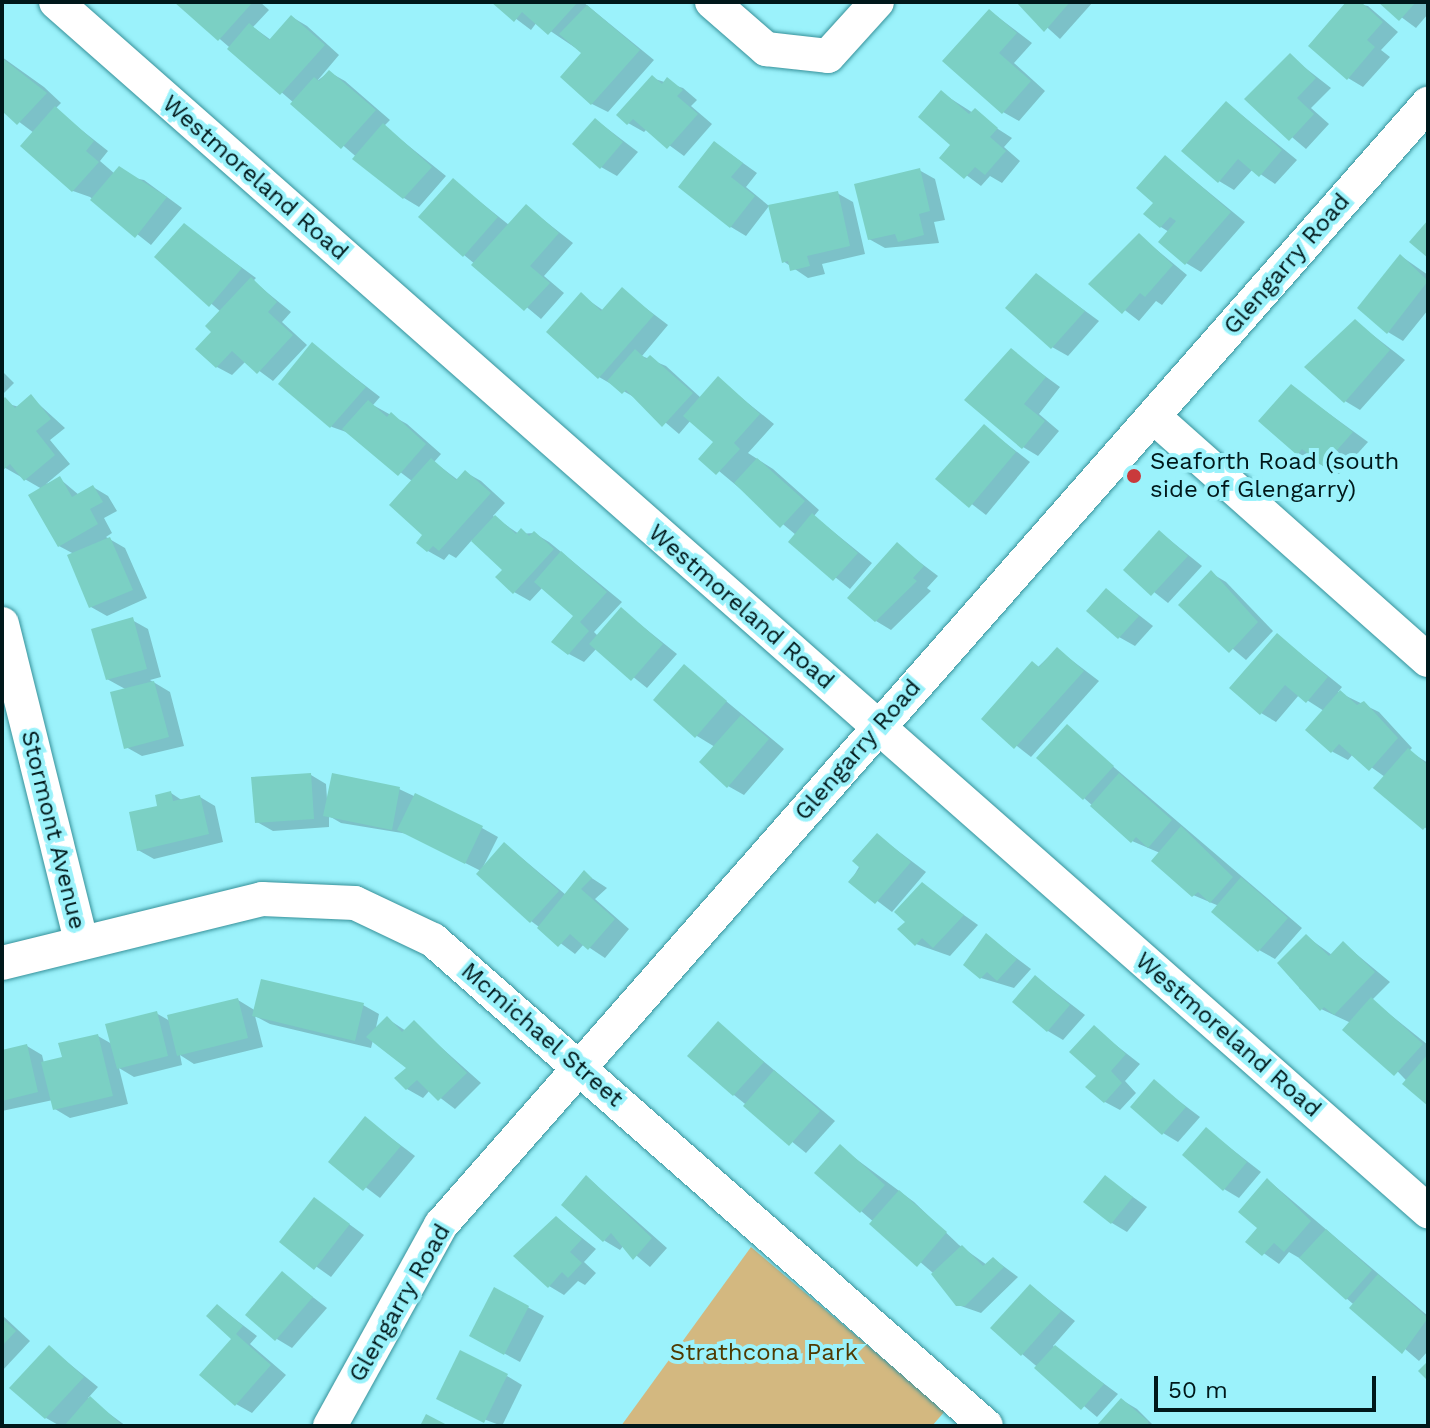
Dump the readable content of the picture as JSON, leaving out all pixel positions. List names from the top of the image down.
{
  "streets": {
    "street": [
      "Westmoreland Road",
      "Glengarry Road",
      "Stormont Avenue",
      "Mcmichael Street"
    ]
  },
  "crossings": [
    ["Westmoreland Road", "Glengarry Road"],
    ["Glengarry Road", "Mcmichael Street"],
    ["Stormont Avenue", "Mcmichael Street"]
  ],
  "parks": ["Strathcona Park"],
  "places": ["Seaforth Road (south side of Glengarry)"],
  "scale_bar": "50 m"
}
